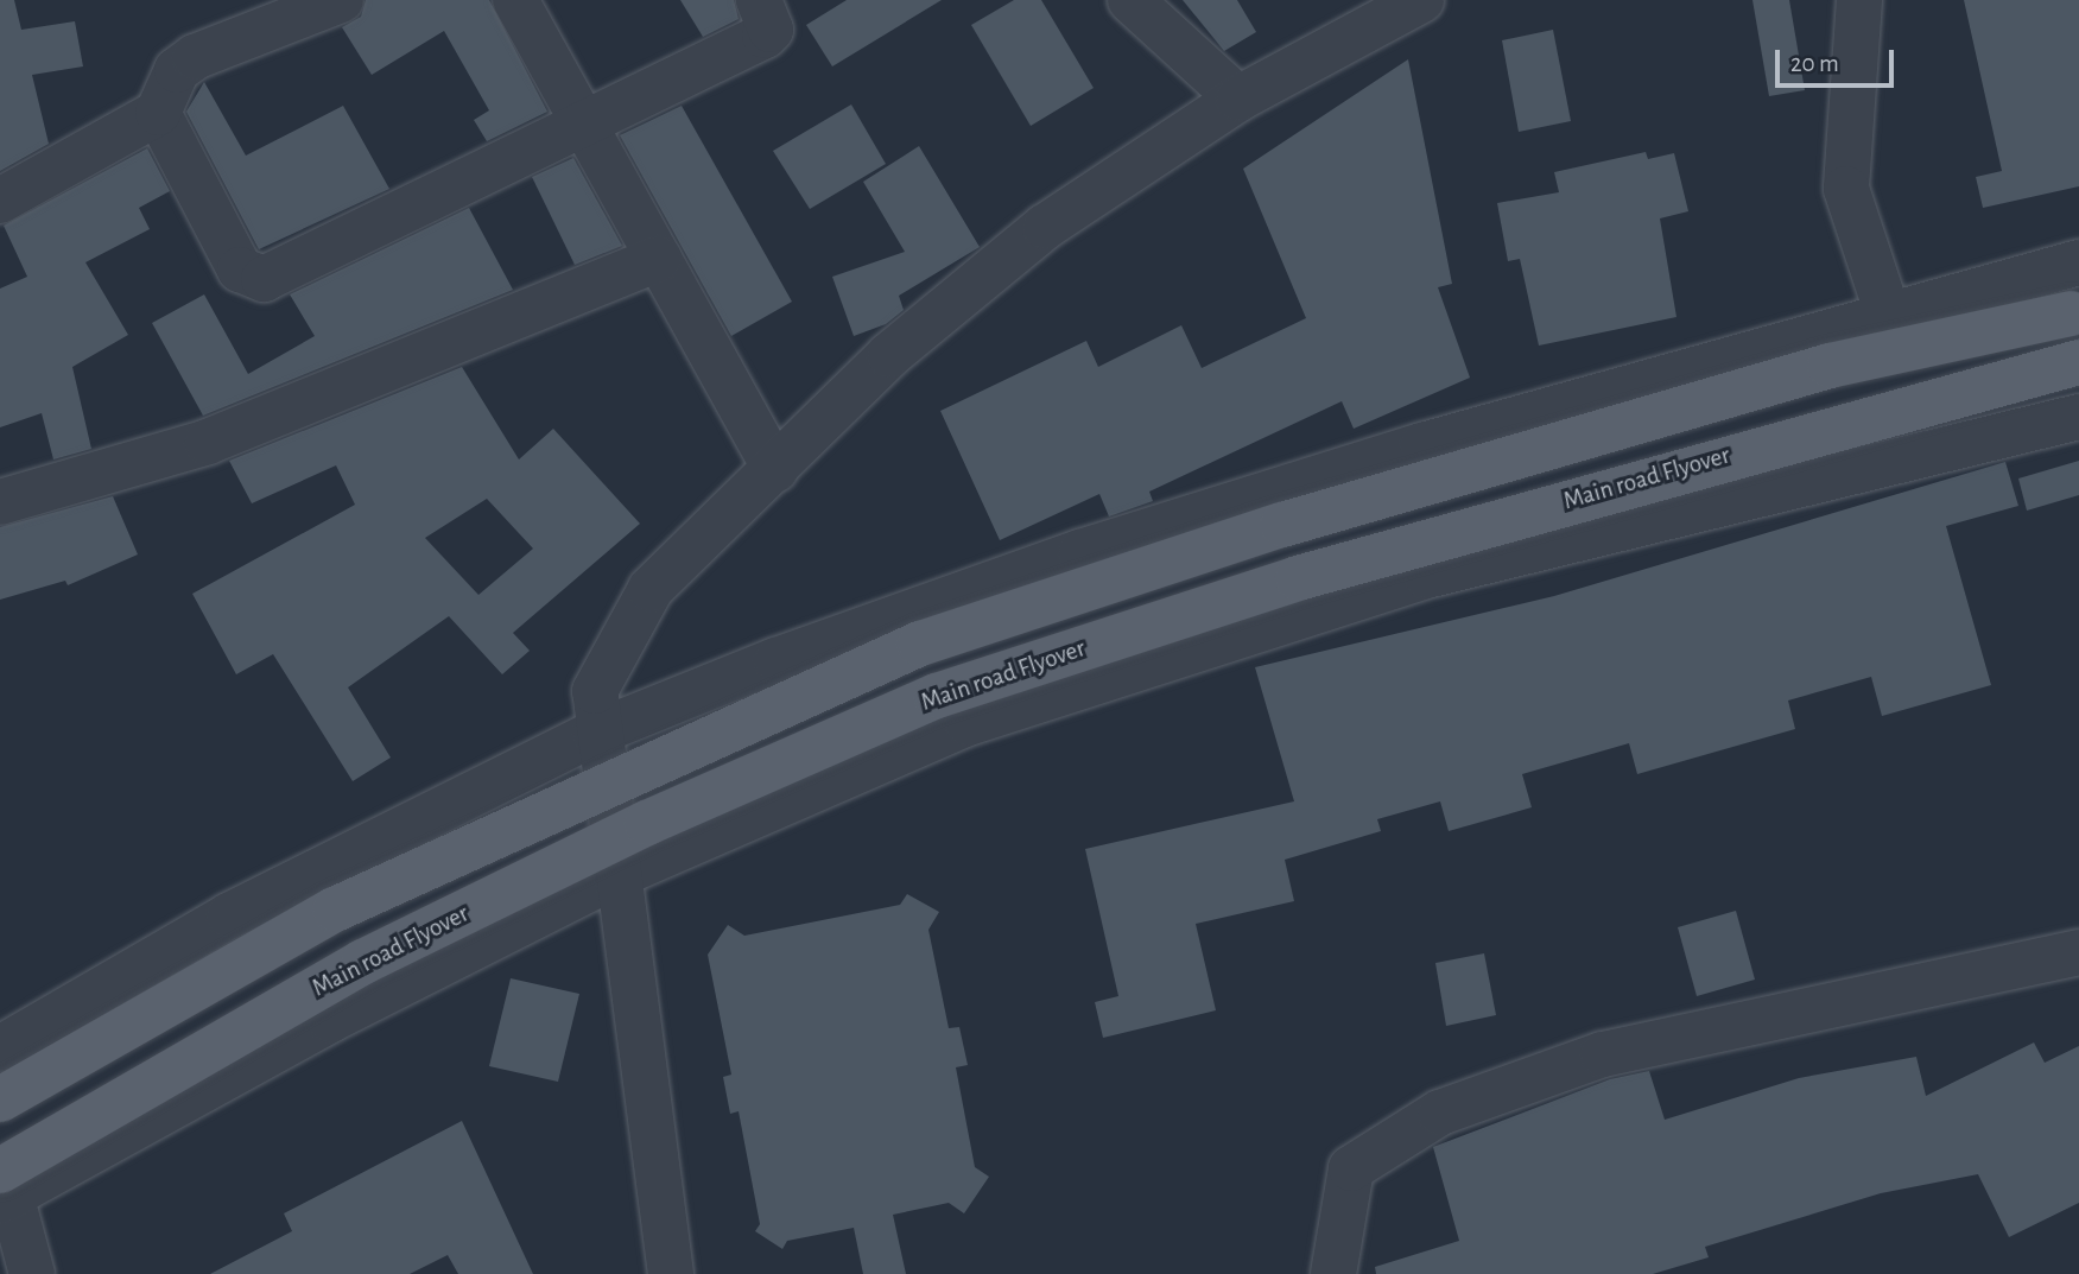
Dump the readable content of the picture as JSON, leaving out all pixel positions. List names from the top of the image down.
{
  "streets": {
    "main road": ["Main road Flyover"]
  },
  "scale_bar": "20 m"
}
